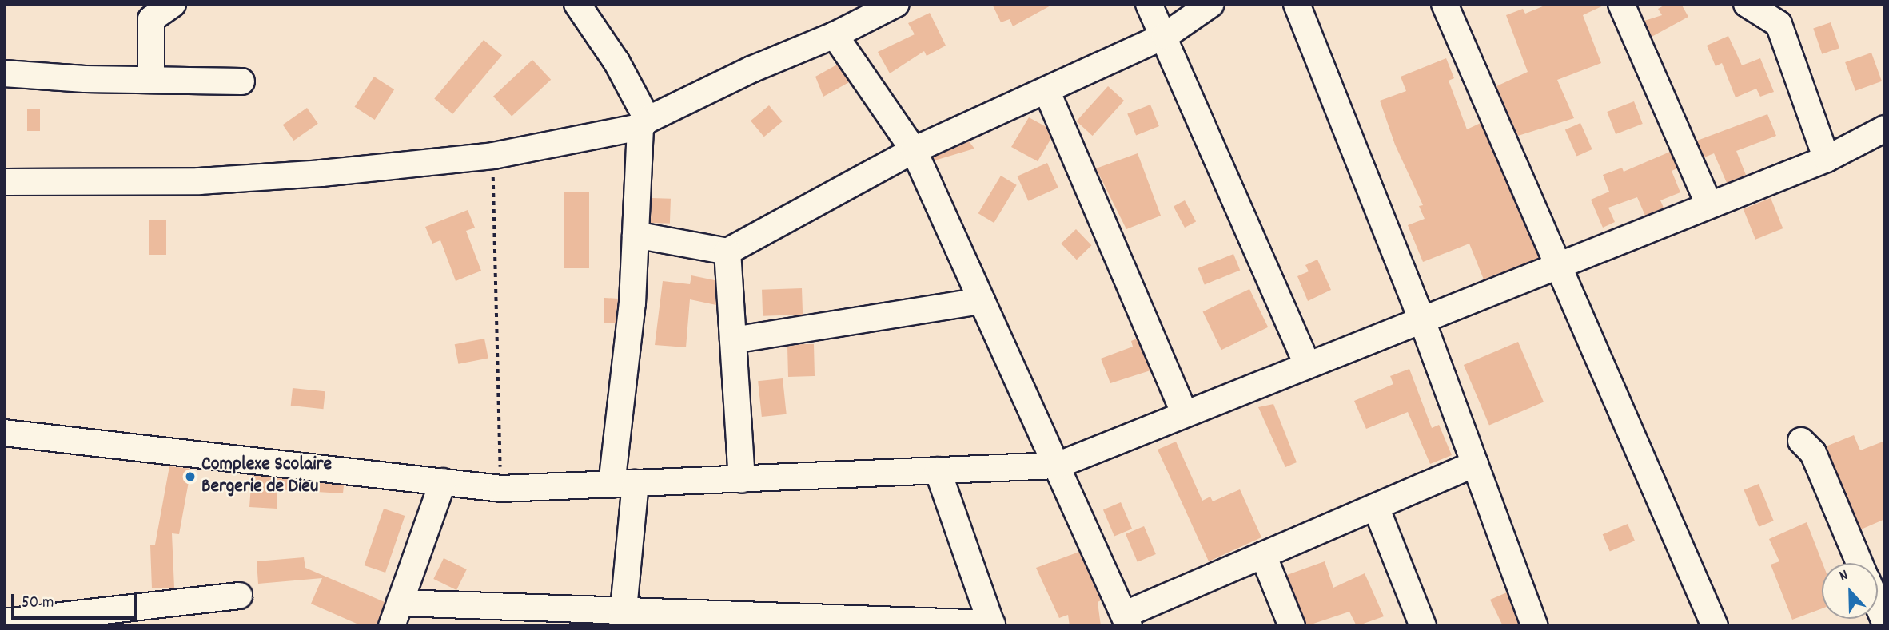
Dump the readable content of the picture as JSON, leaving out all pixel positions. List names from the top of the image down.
{
  "places": ["Complexe Scolaire Bergerie de Dieu"],
  "scale_bar": "50 m",
  "north": "top"
}
